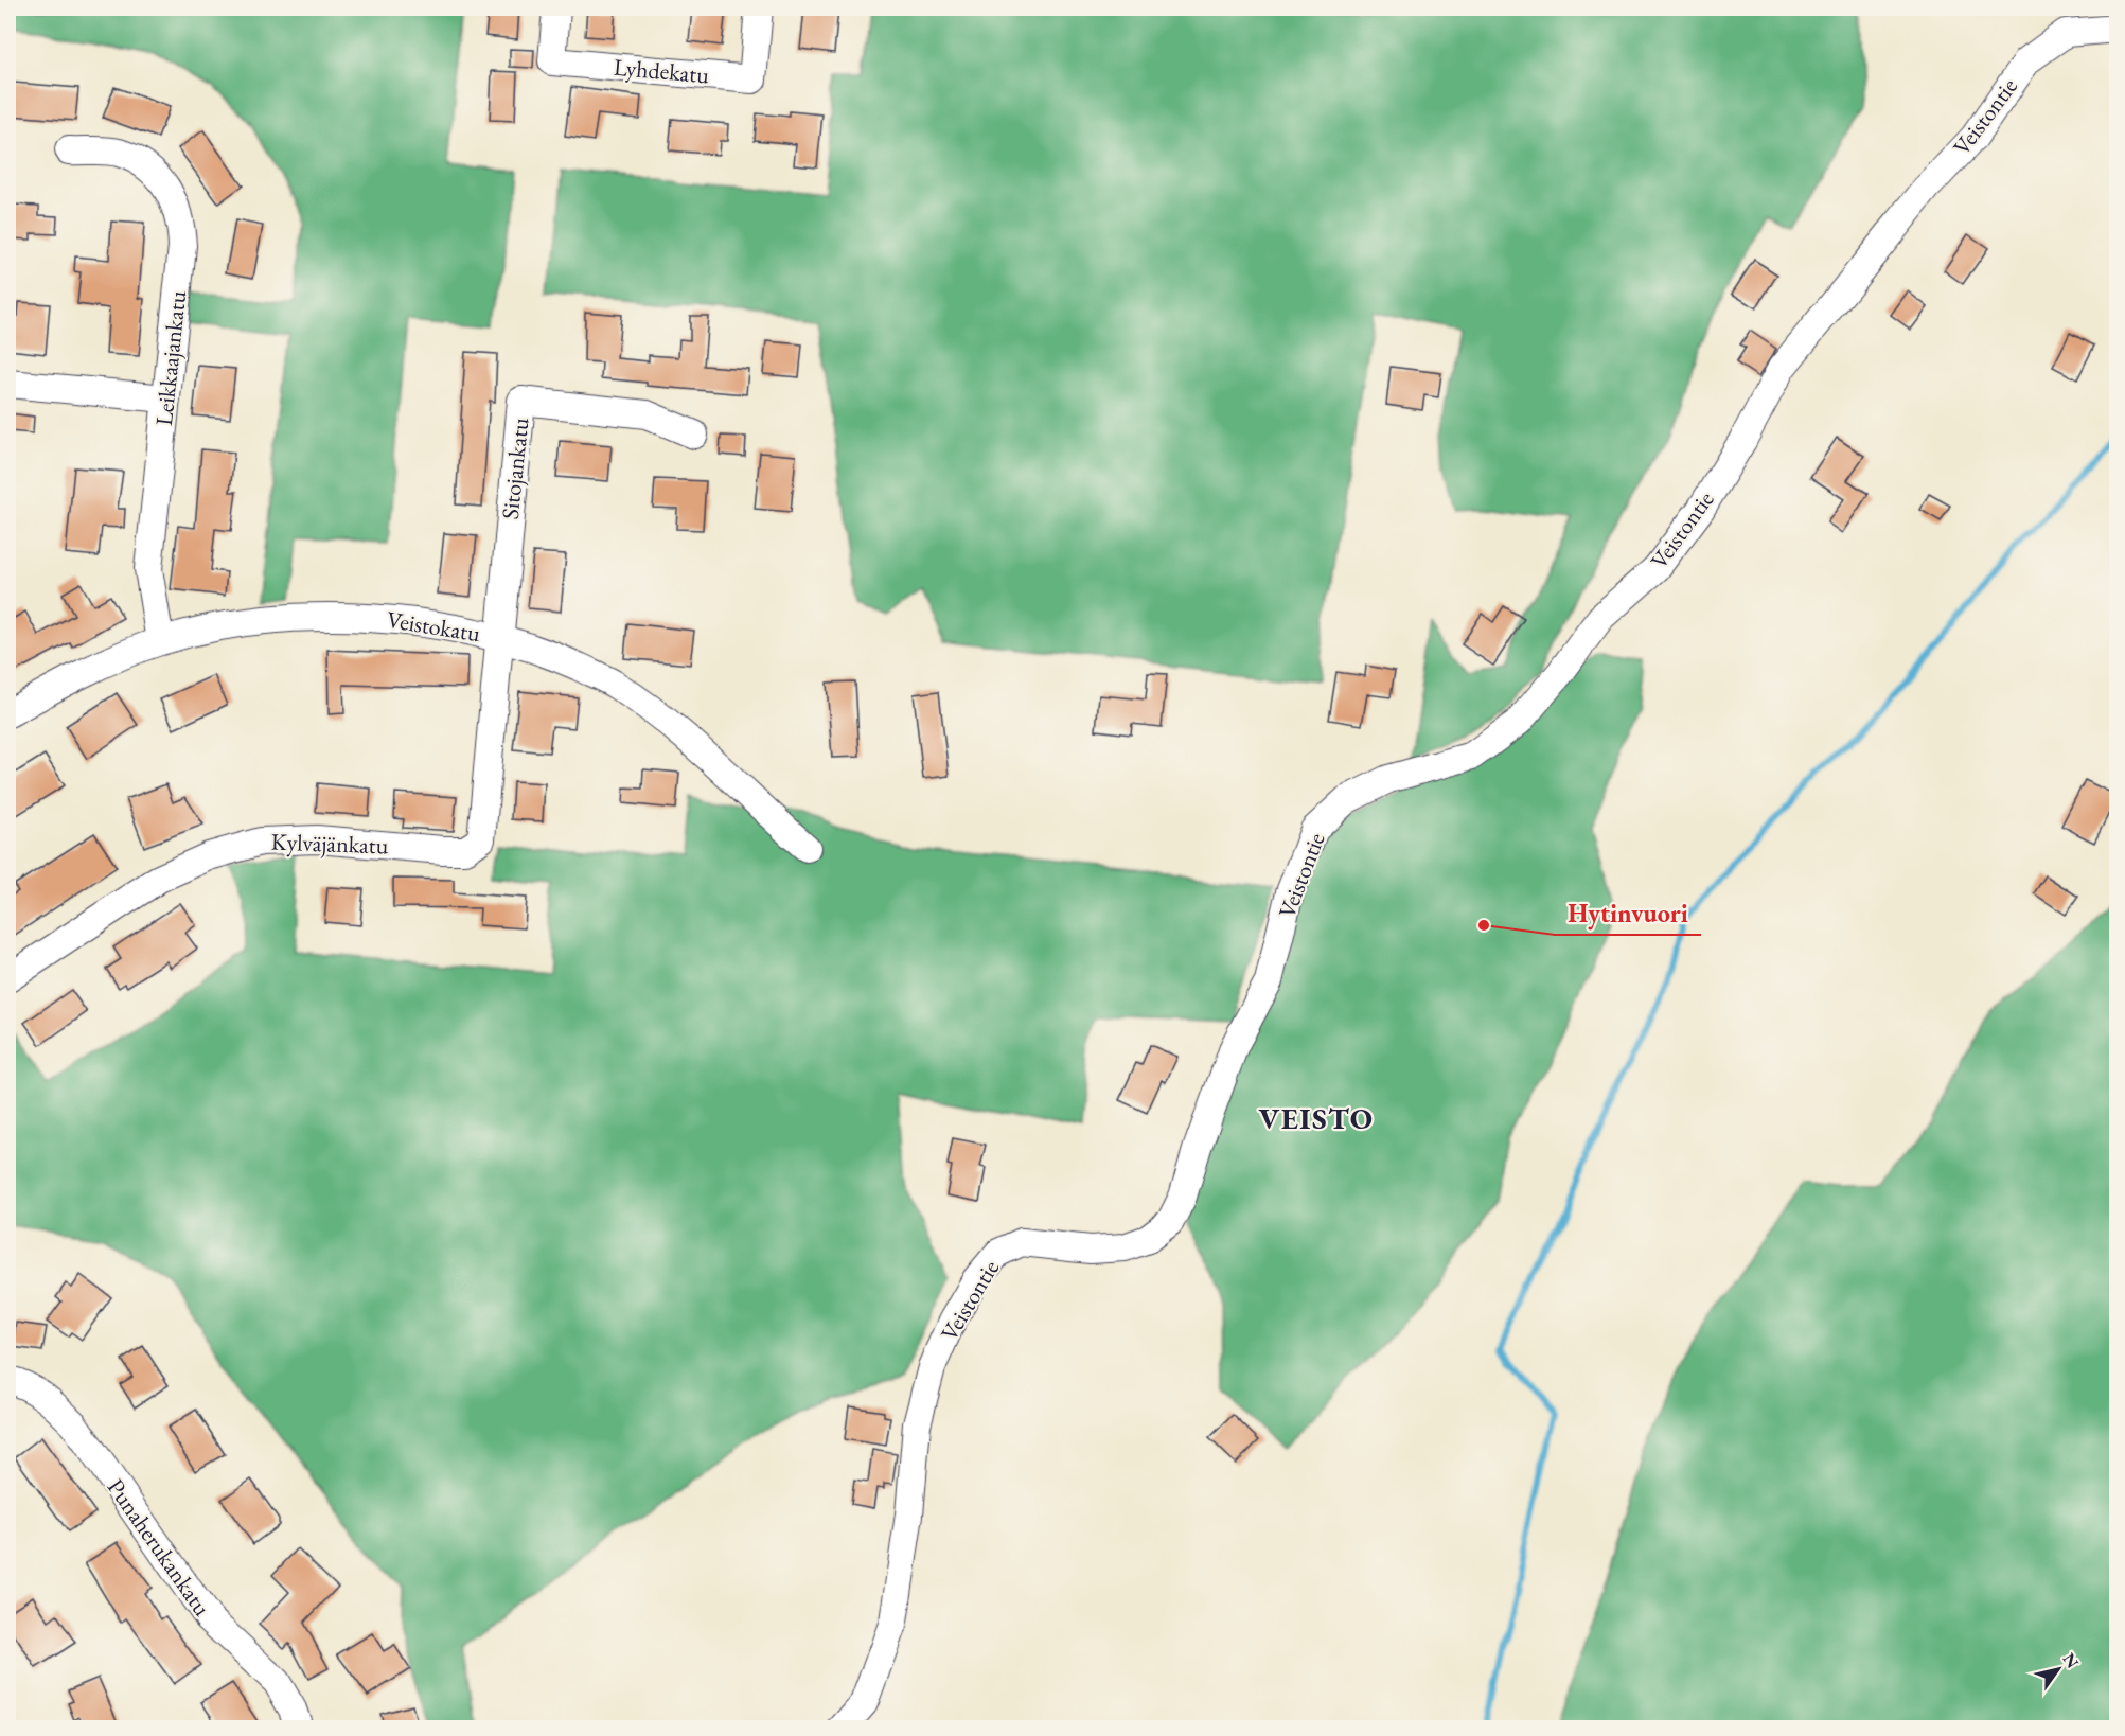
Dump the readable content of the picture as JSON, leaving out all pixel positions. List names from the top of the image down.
{
  "streets": {
    "street": [
      "Lyhdekatu",
      "Veistontie",
      "Leikkaajankatu",
      "Sitojankatu",
      "Veistokatu",
      "Kylväjänkatu",
      "Punaherukankatu"
    ]
  },
  "crossings": [
    ["Leikkaajankatu", "Veistokatu"],
    ["Sitojankatu", "Veistokatu"],
    ["Sitojankatu", "Kylväjänkatu"],
    ["Veistokatu", "Kylväjänkatu"]
  ],
  "districts": ["VEISTO"],
  "places": ["Hytinvuori"],
  "north": "top right"
}
